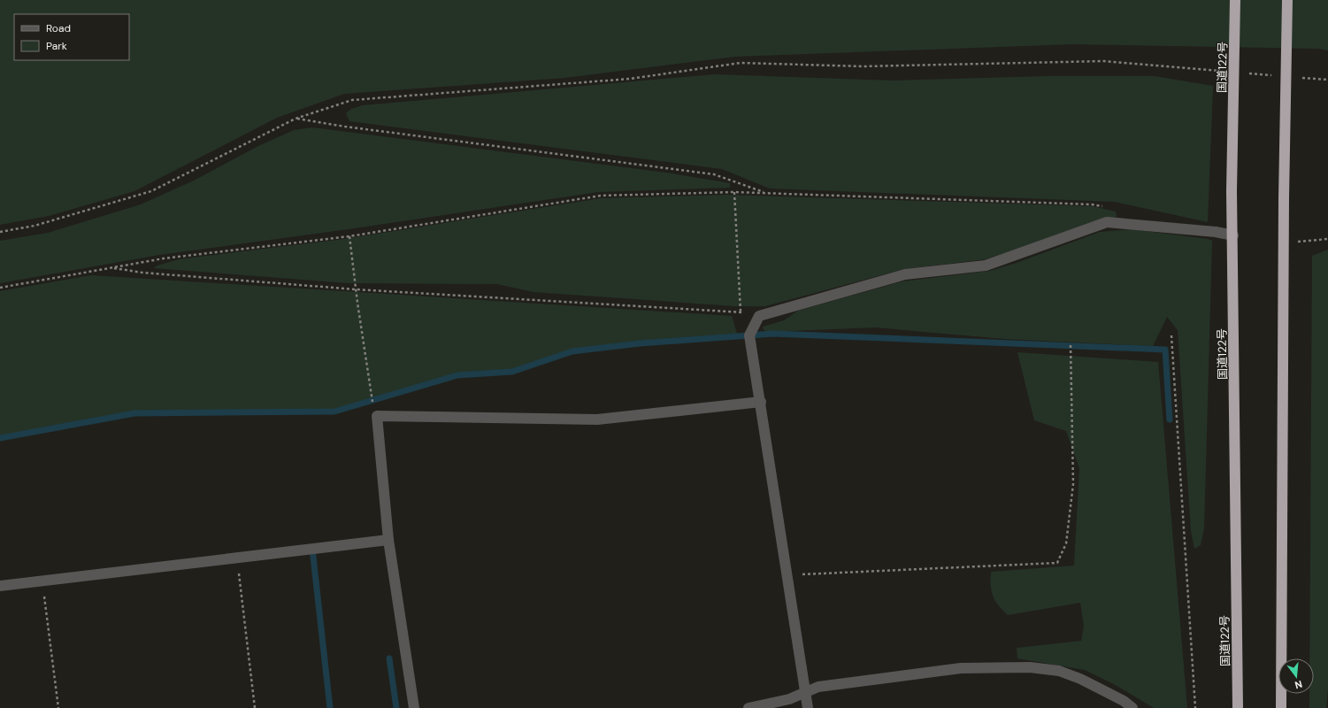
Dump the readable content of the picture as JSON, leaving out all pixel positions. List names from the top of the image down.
{
  "streets": {
    "highway": ["国道122号"]
  },
  "legend": ["Road", "Park"],
  "north": "bottom"
}
